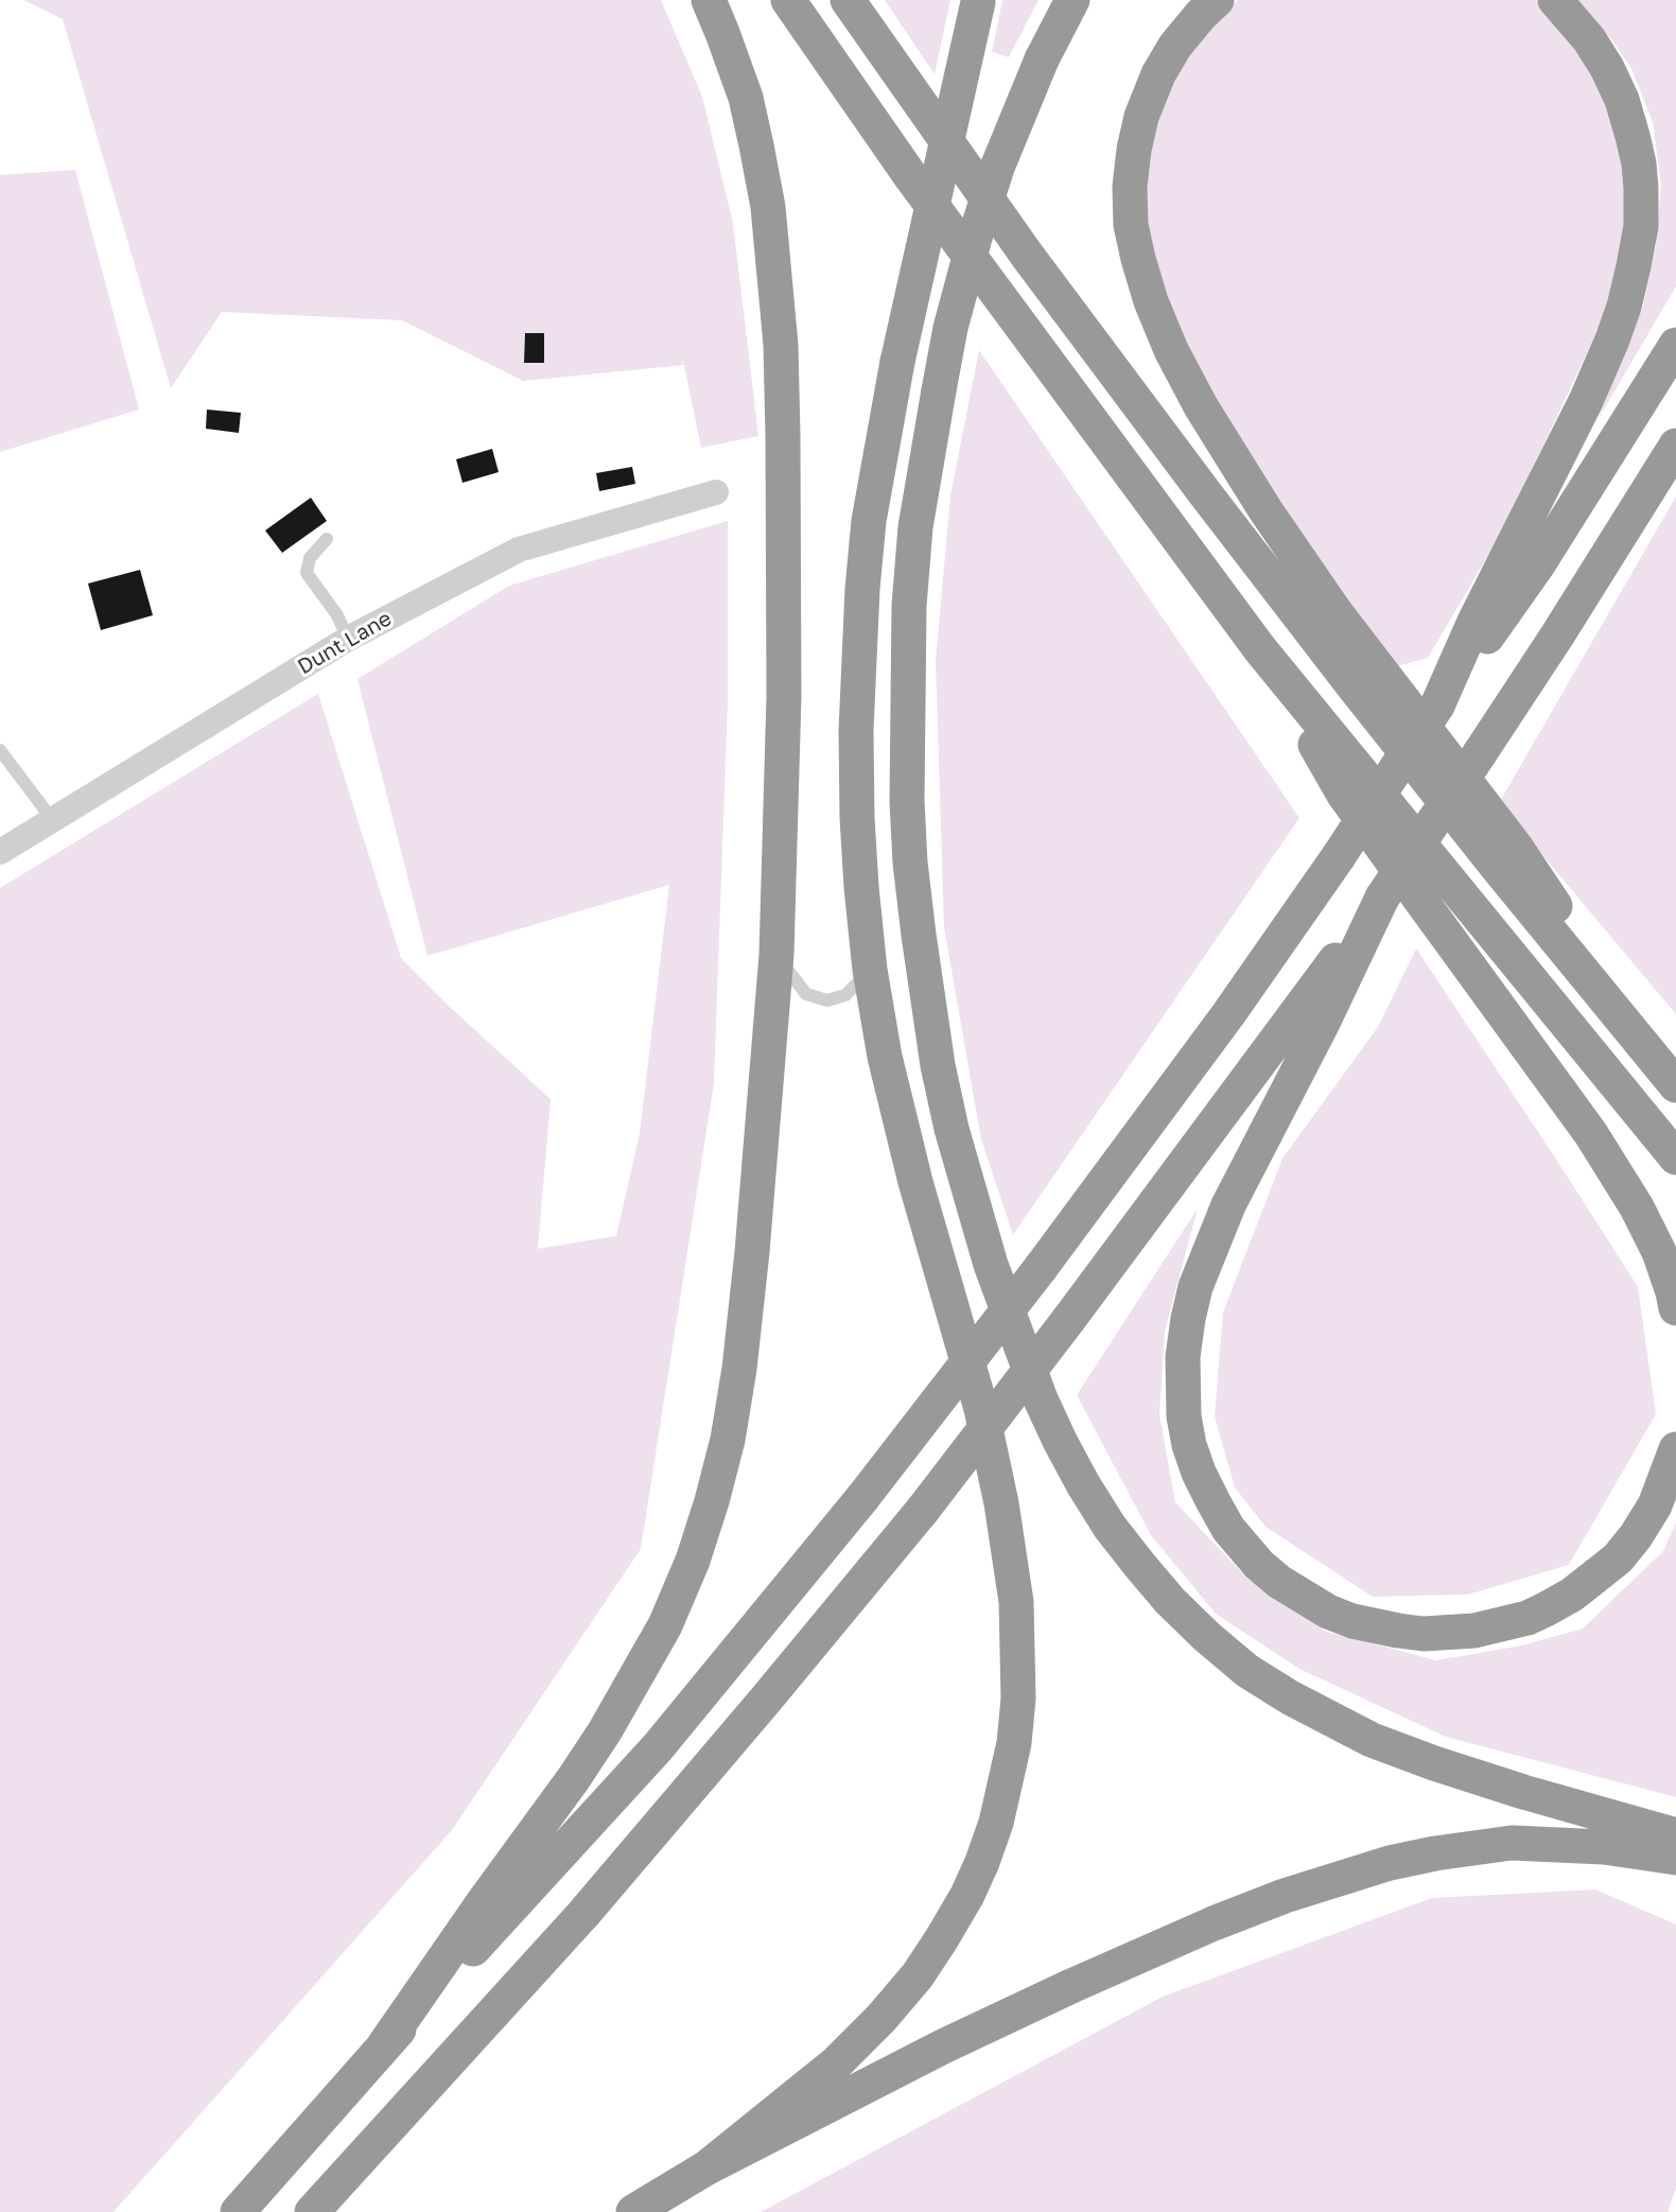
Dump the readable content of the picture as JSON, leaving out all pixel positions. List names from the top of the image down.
{
  "streets": {
    "street": ["Dunt Lane"]
  }
}
